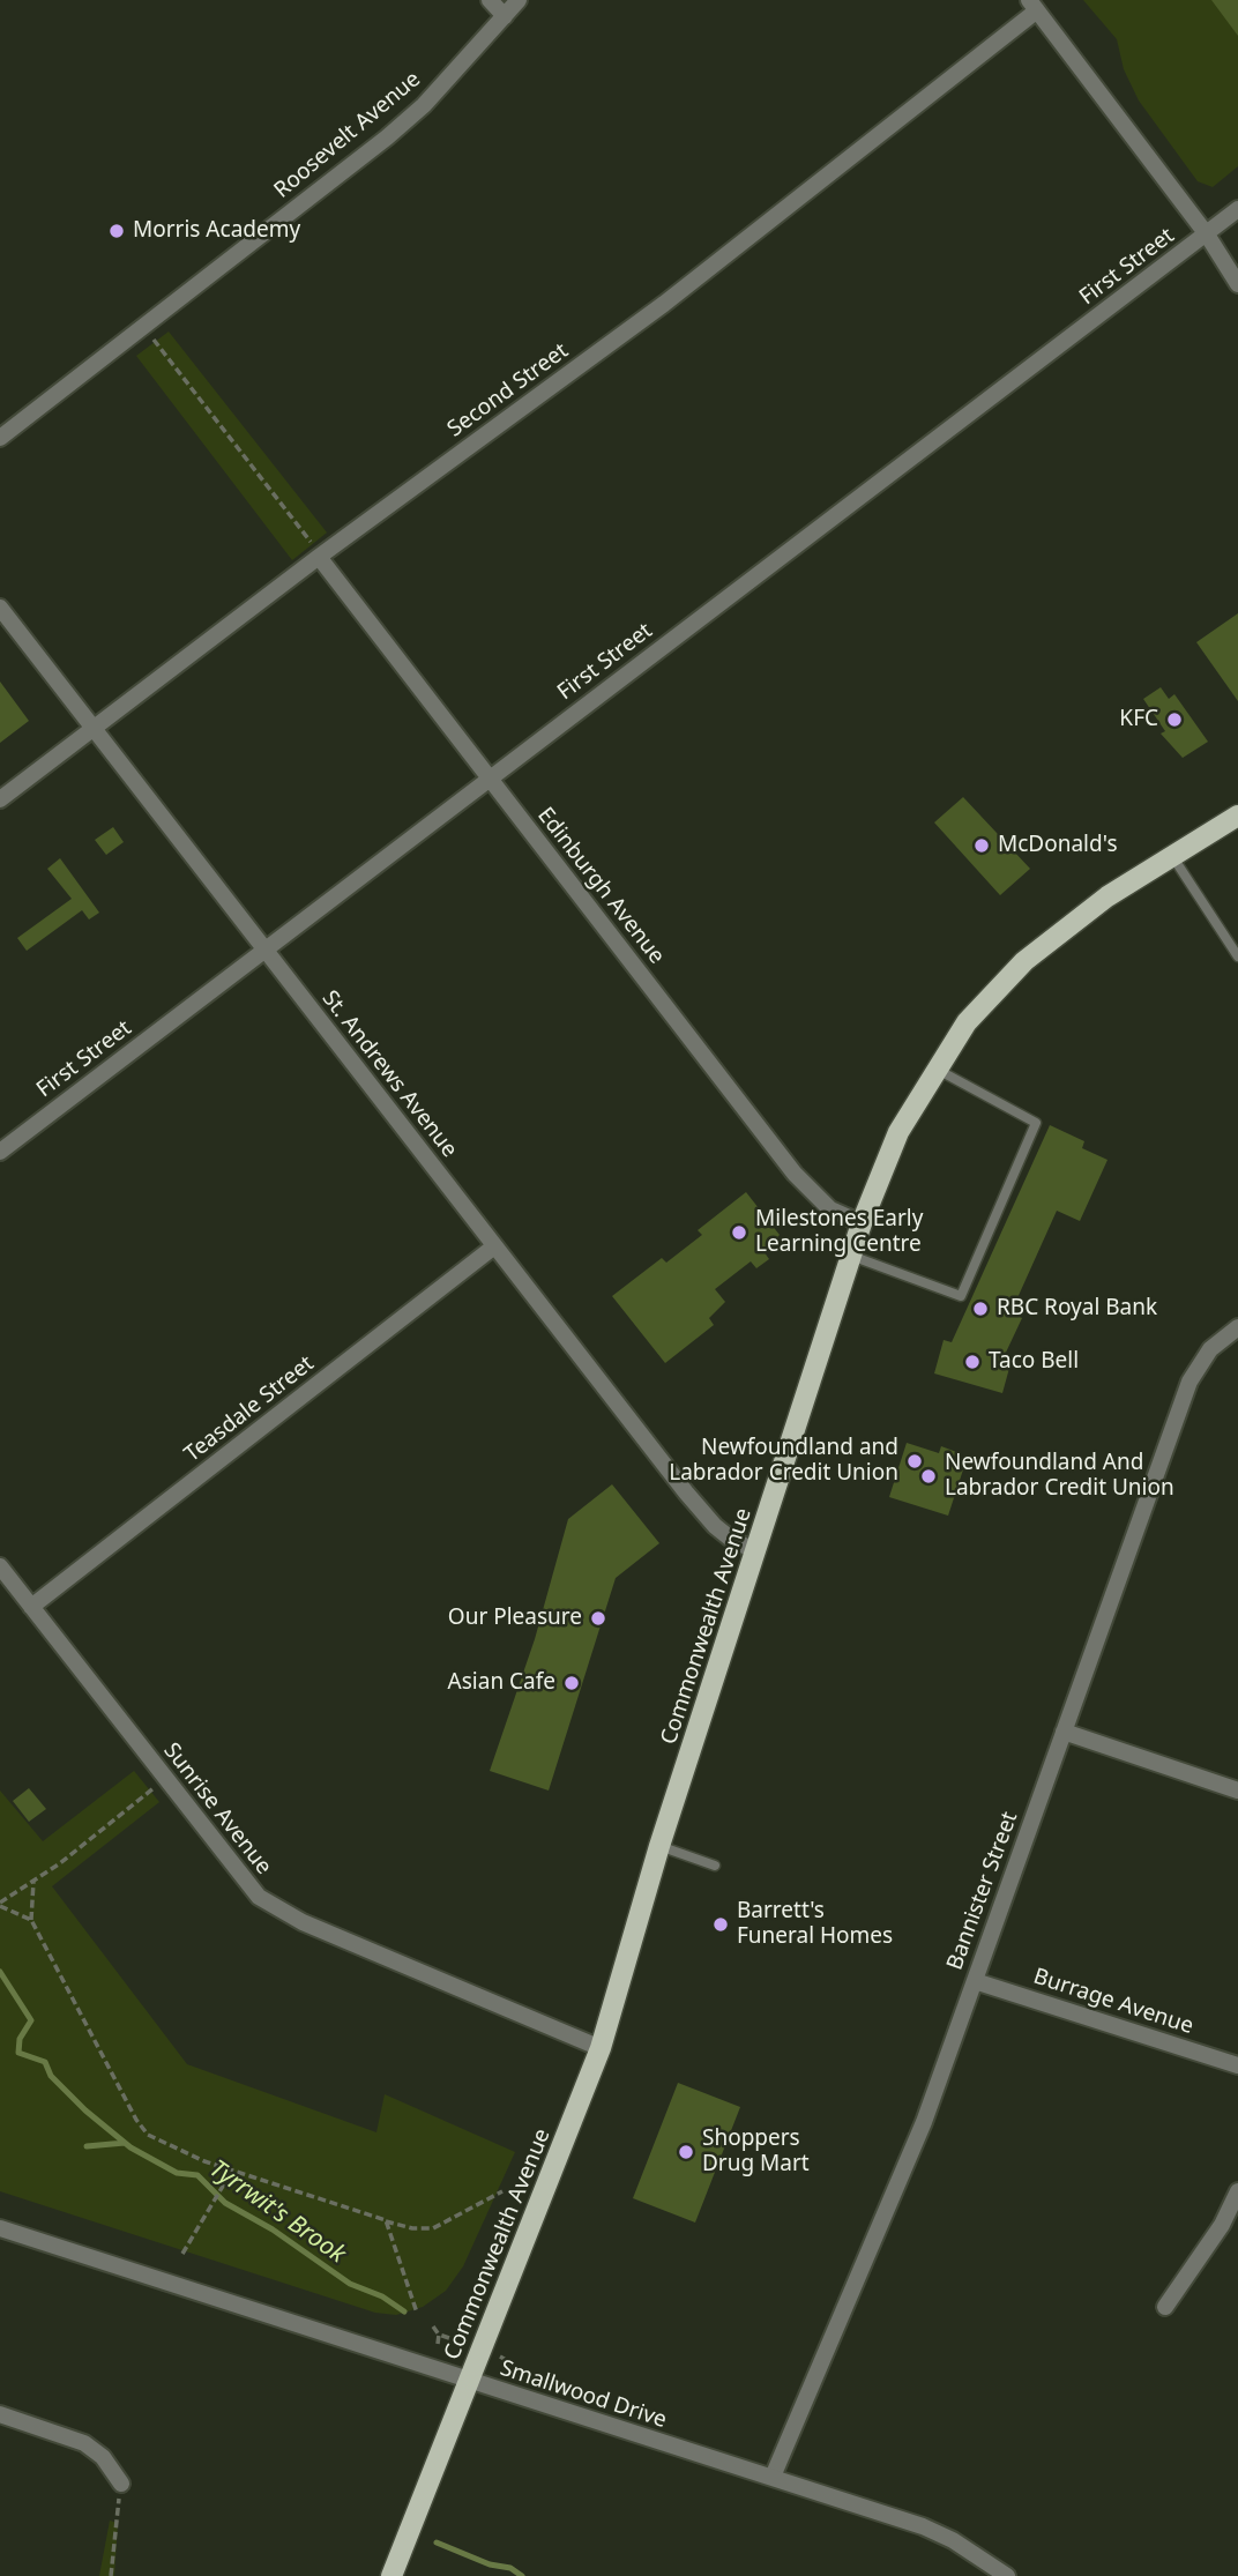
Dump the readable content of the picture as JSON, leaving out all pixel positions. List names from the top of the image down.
{
  "streets": {
    "main road": ["Commonwealth Avenue"],
    "street": [
      "Roosevelt Avenue",
      "First Street",
      "Second Street",
      "Edinburgh Avenue",
      "St. Andrews Avenue",
      "Teasdale Street",
      "Sunrise Avenue",
      "Bannister Street",
      "Burrage Avenue",
      "Smallwood Drive"
    ]
  },
  "crossings": [
    ["First Street", "Edinburgh Avenue"],
    ["First Street", "St. Andrews Avenue"],
    ["Second Street", "Edinburgh Avenue"],
    ["Second Street", "St. Andrews Avenue"],
    ["Edinburgh Avenue", "Commonwealth Avenue"],
    ["St. Andrews Avenue", "Teasdale Street"],
    ["St. Andrews Avenue", "Commonwealth Avenue"],
    ["Teasdale Street", "Sunrise Avenue"],
    ["Commonwealth Avenue", "Sunrise Avenue"],
    ["Commonwealth Avenue", "Smallwood Drive"],
    ["Bannister Street", "Burrage Avenue"],
    ["Bannister Street", "Smallwood Drive"]
  ],
  "water": ["Tyrrwit's Brook"],
  "places": [
    "Morris Academy",
    "KFC",
    "McDonald's",
    "Milestones Early Learning Centre",
    "RBC Royal Bank",
    "Taco Bell",
    "Newfoundland and Labrador Credit Union",
    "Newfoundland And Labrador Credit Union",
    "Our Pleasure",
    "Asian Cafe",
    "Barrett's Funeral Homes",
    "Shoppers Drug Mart"
  ]
}
